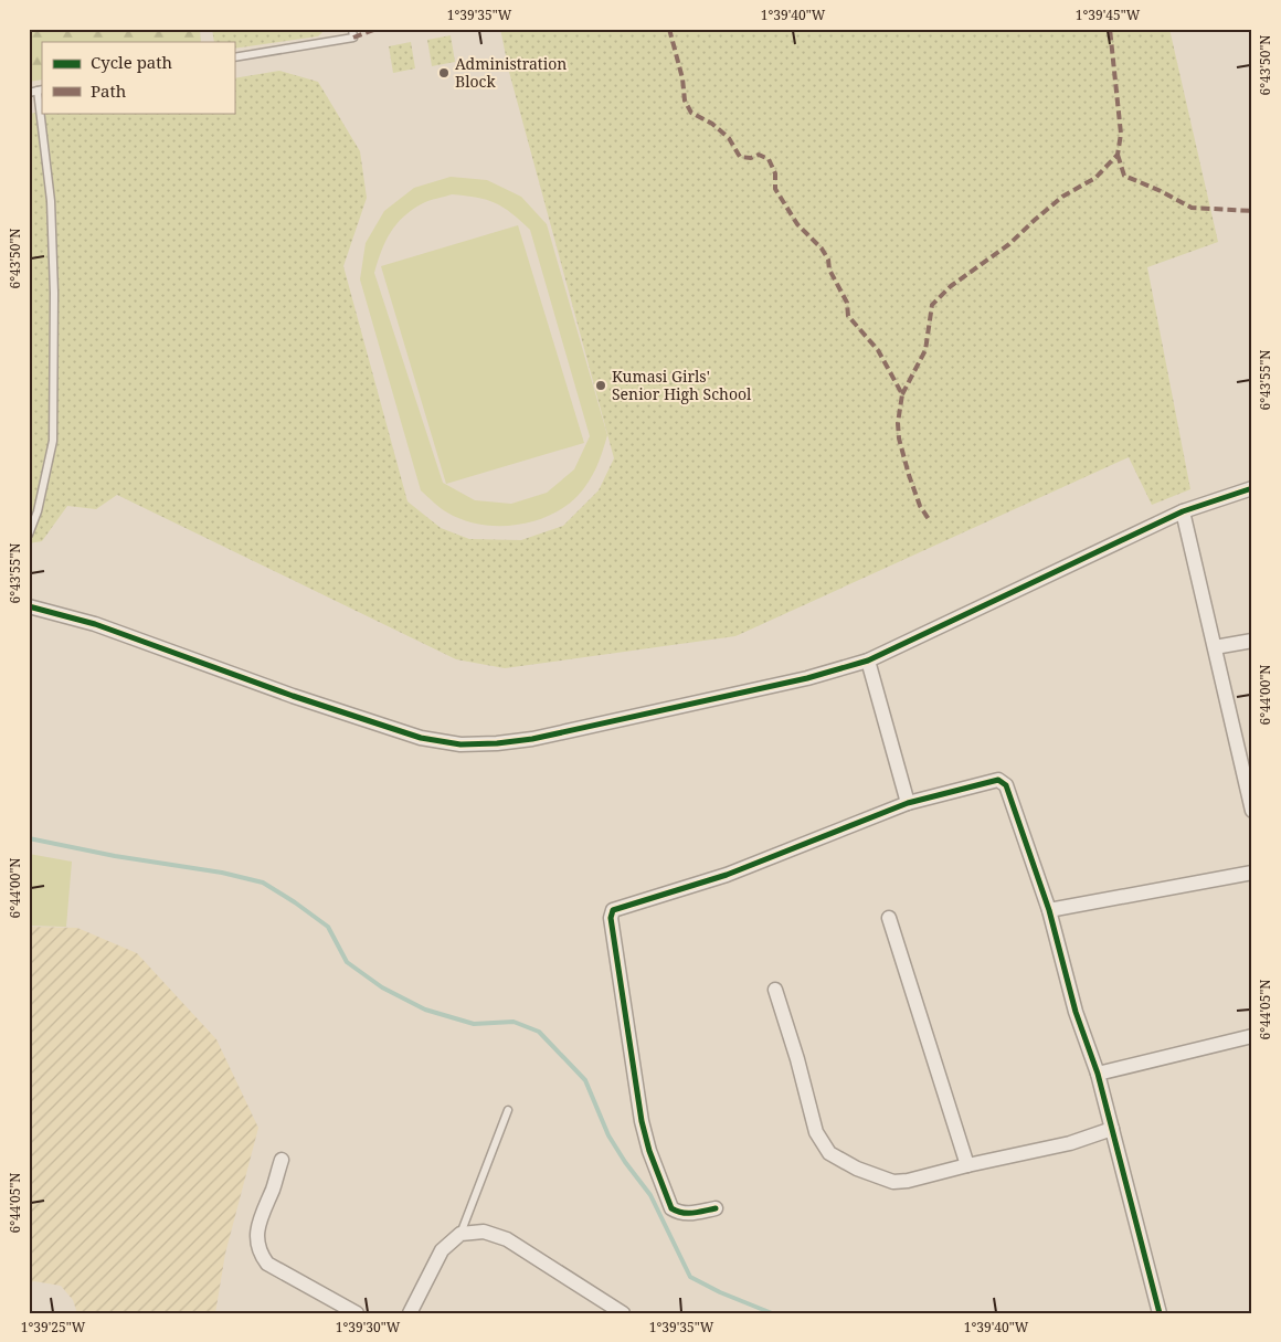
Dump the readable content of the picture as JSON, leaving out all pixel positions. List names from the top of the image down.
{
  "places": ["Administration Block", "Kumasi Girls' Senior High School"],
  "legend": ["Cycle path", "Path"],
  "coordinates": [
    "1°39'35\"W",
    "1°39'40\"W",
    "1°39'45\"W",
    "6°43'50\"N",
    "6°43'55\"N",
    "6°44'00\"N",
    "6°44'05\"N",
    "1°39'25\"W",
    "1°39'30\"W"
  ]
}
